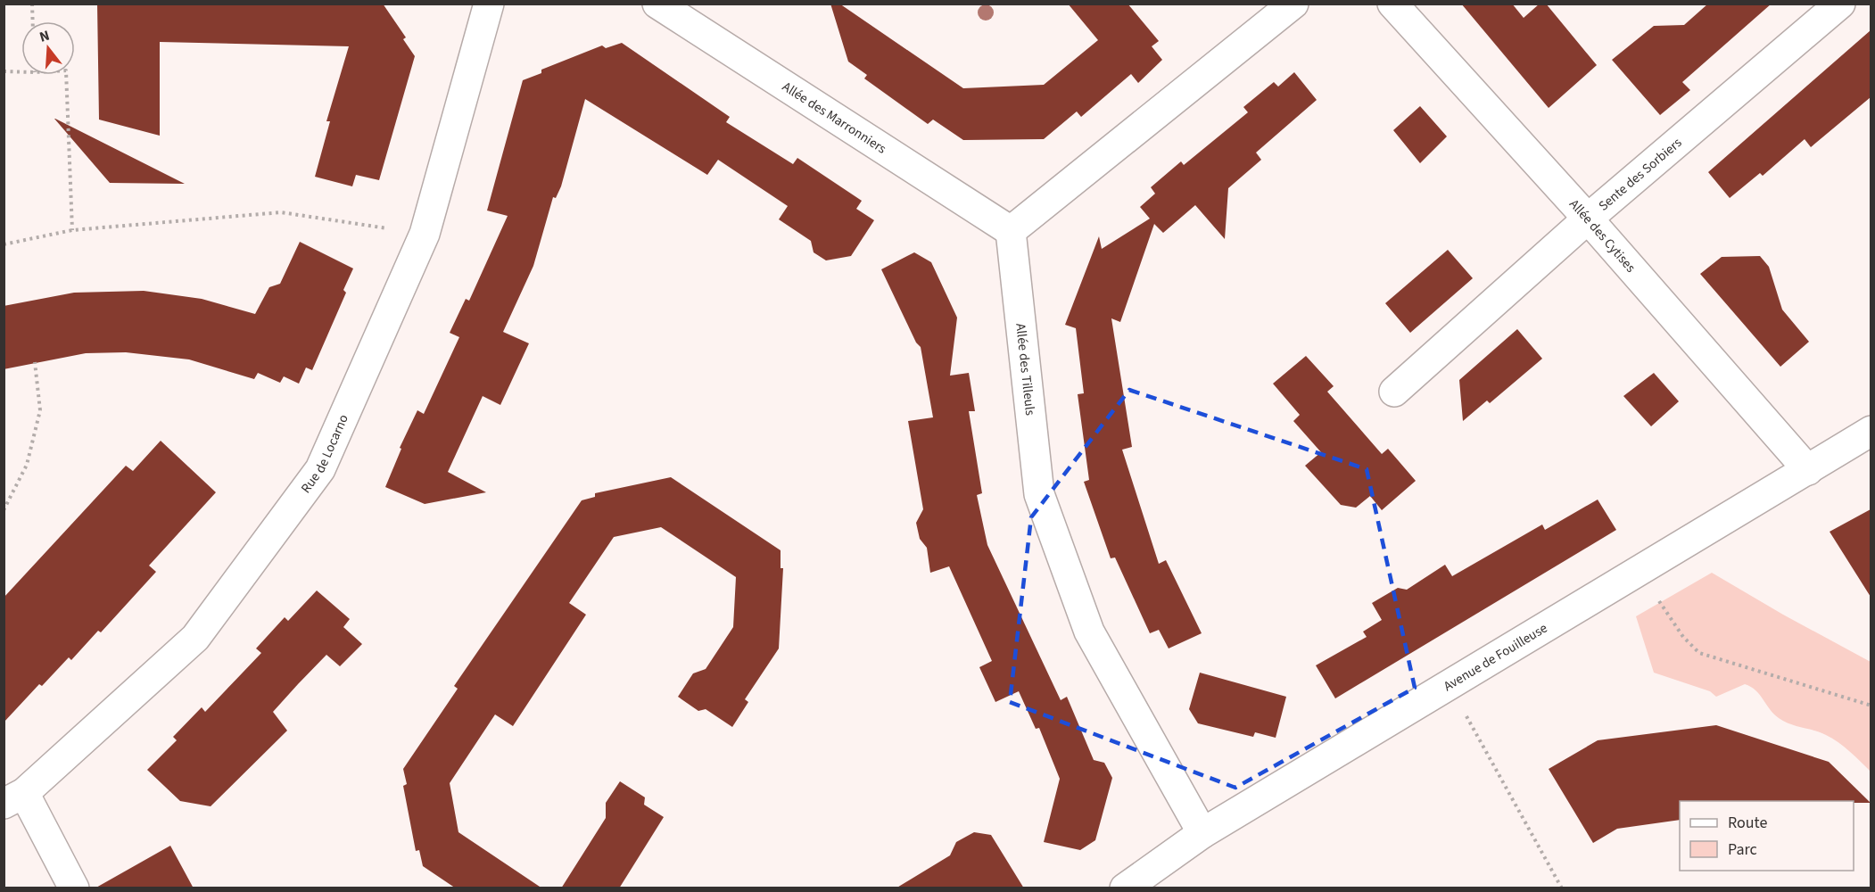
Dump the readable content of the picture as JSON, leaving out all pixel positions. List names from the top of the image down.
{
  "streets": {
    "street": [
      "Allée des Marronniers",
      "Sente des Sorbiers",
      "Allée des Cytises",
      "Allée des Tilleuls",
      "Rue de Locarno",
      "Avenue de Fouilleuse"
    ]
  },
  "crossings": [
    ["Allée des Marronniers", "Allée des Tilleuls"],
    ["Sente des Sorbiers", "Allée des Cytises"],
    ["Allée des Cytises", "Avenue de Fouilleuse"],
    ["Allée des Tilleuls", "Avenue de Fouilleuse"]
  ],
  "legend": ["Route", "Parc"],
  "north": "top"
}
